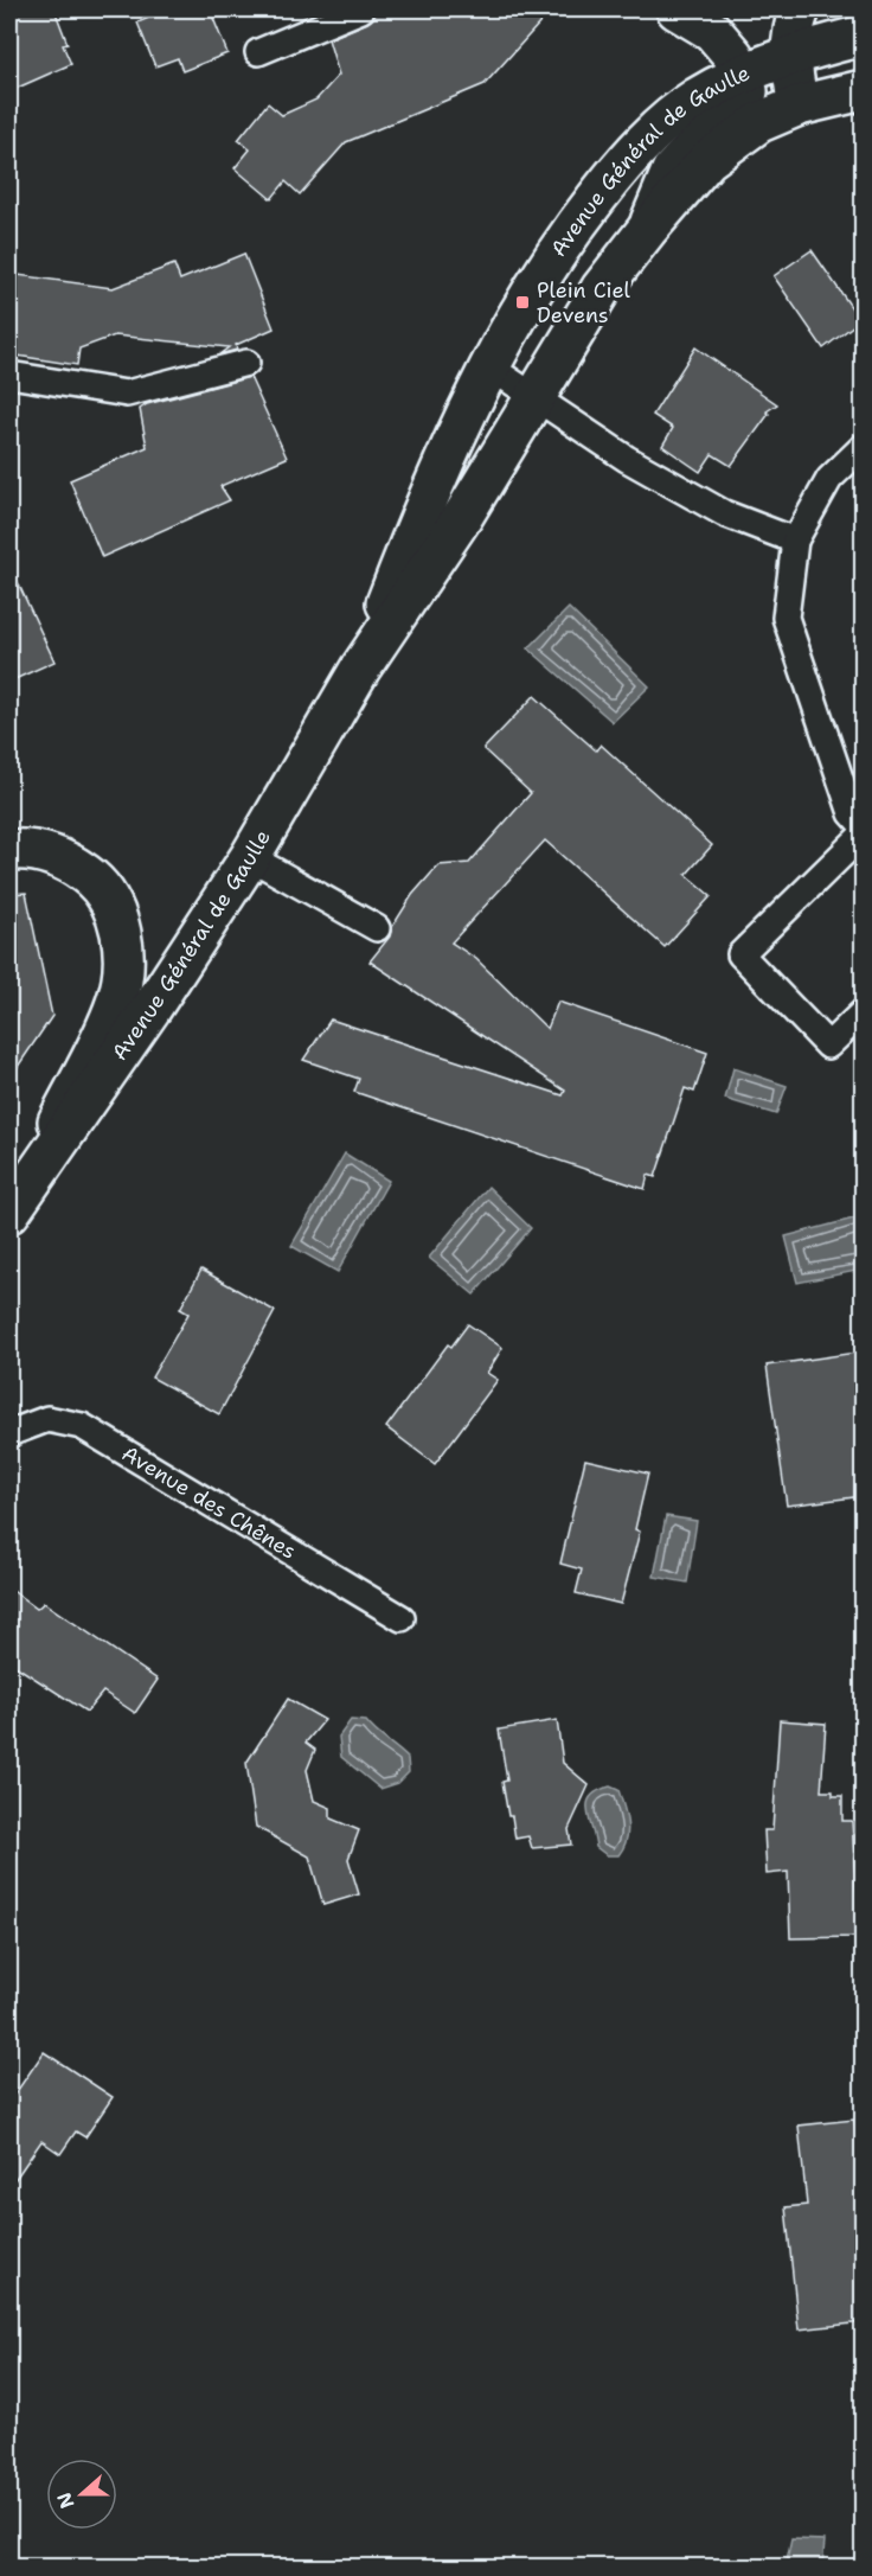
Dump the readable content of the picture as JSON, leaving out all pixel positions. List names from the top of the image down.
{
  "streets": {
    "main road": ["Avenue Général de Gaulle"],
    "lane": ["Avenue des Chênes"]
  },
  "places": {
    "transit": ["Plein Ciel Devens"]
  },
  "north": "left"
}
